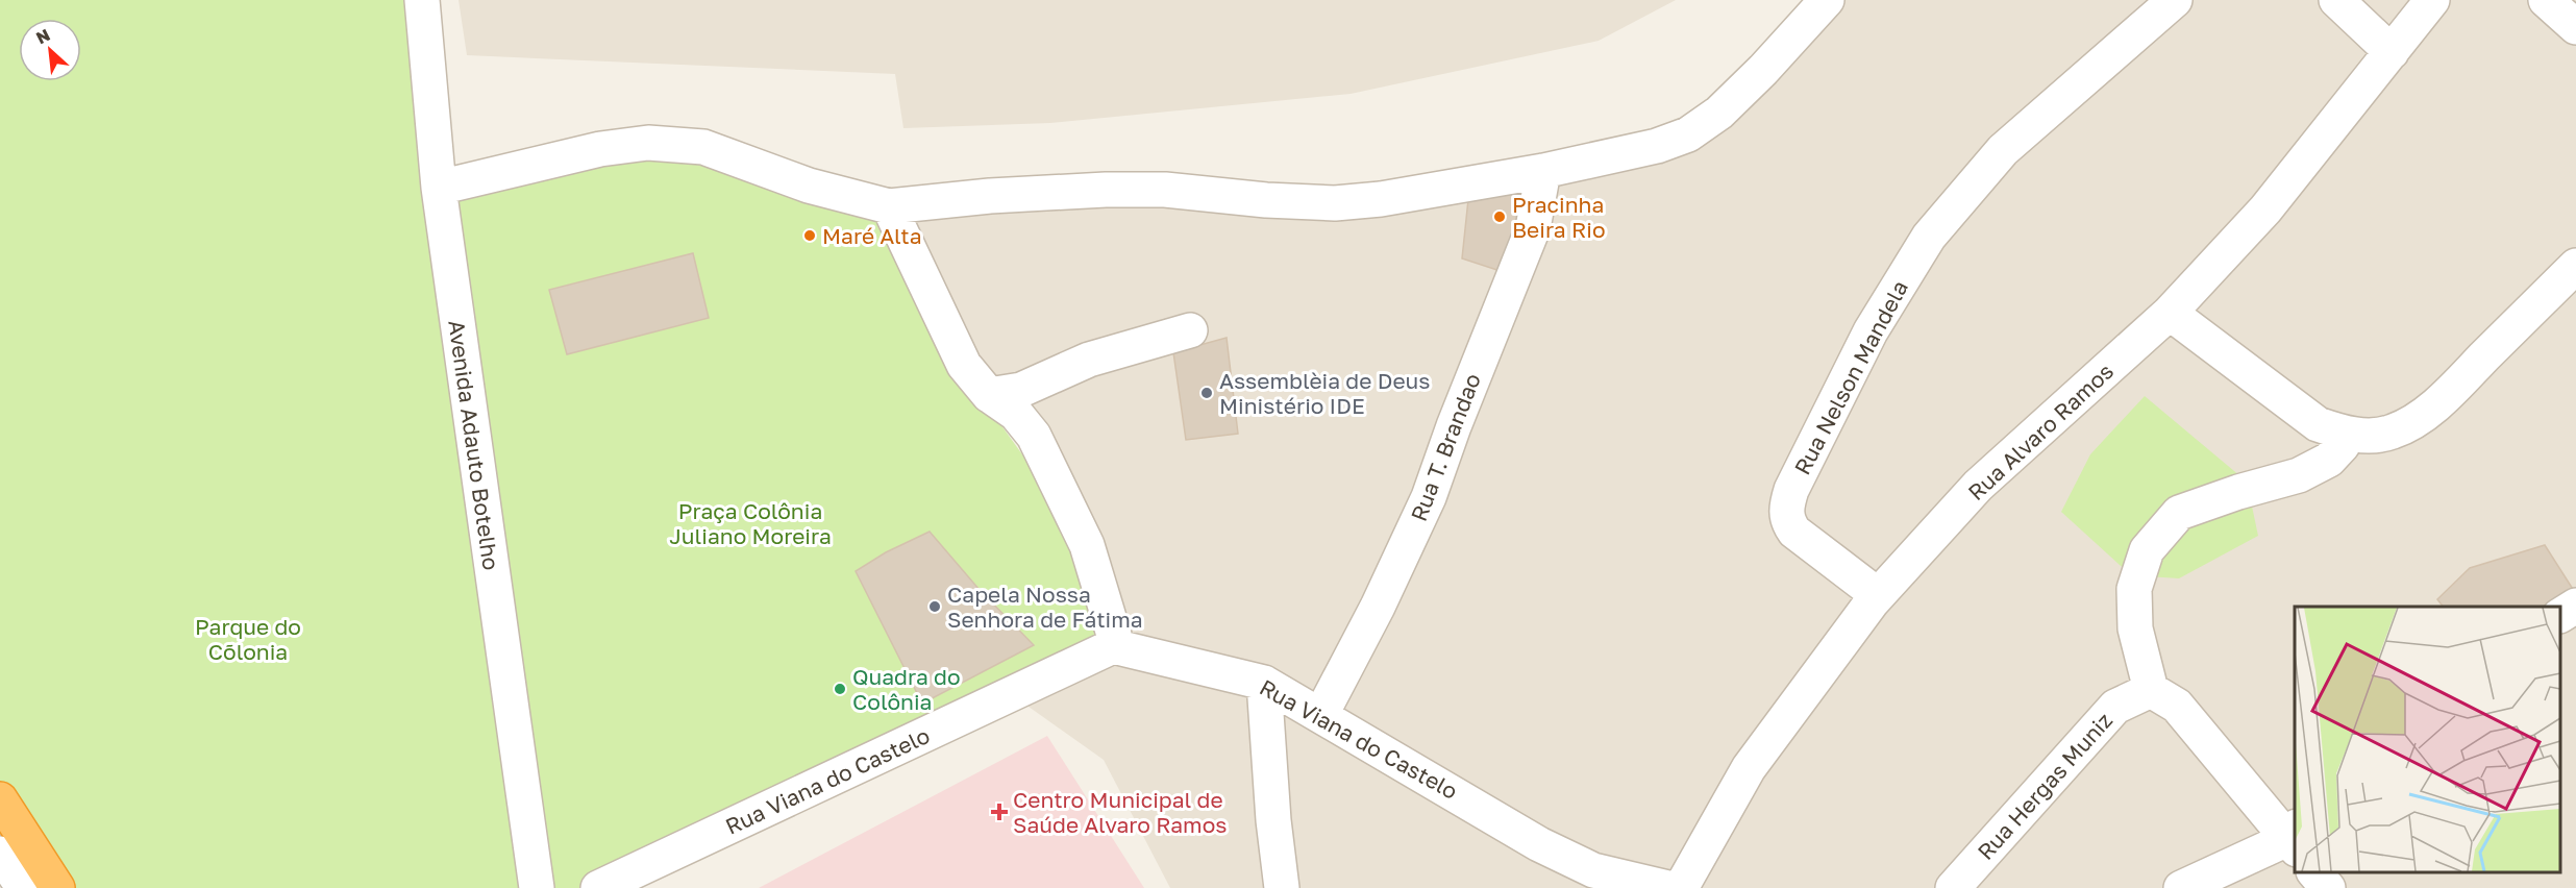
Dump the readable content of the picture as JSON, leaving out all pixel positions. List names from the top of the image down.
{
  "streets": {
    "street": [
      "Rua Nelson Mandela",
      "Rua Alvaro Ramos",
      "Avenida Adauto Botelho",
      "Rua T. Brandao",
      "Rua Viana do Castelo",
      "Rua Hergas Muniz"
    ]
  },
  "crossings": [
    ["Rua Nelson Mandela", "Rua Alvaro Ramos"],
    ["Rua T. Brandao", "Rua Viana do Castelo"]
  ],
  "parks": ["Praça Colônia Juliano Moreira", "Parque do Cõlonia"],
  "places": {
    "other": [
      "Pracinha Beira Rio",
      "Maré Alta",
      "Assemblèia de Deus Ministério IDE",
      "Capela Nossa Senhora de Fátima",
      "Quadra do Colônia"
    ],
    "health": ["Centro Municipal de Saúde Alvaro Ramos"]
  },
  "north": "top left"
}
